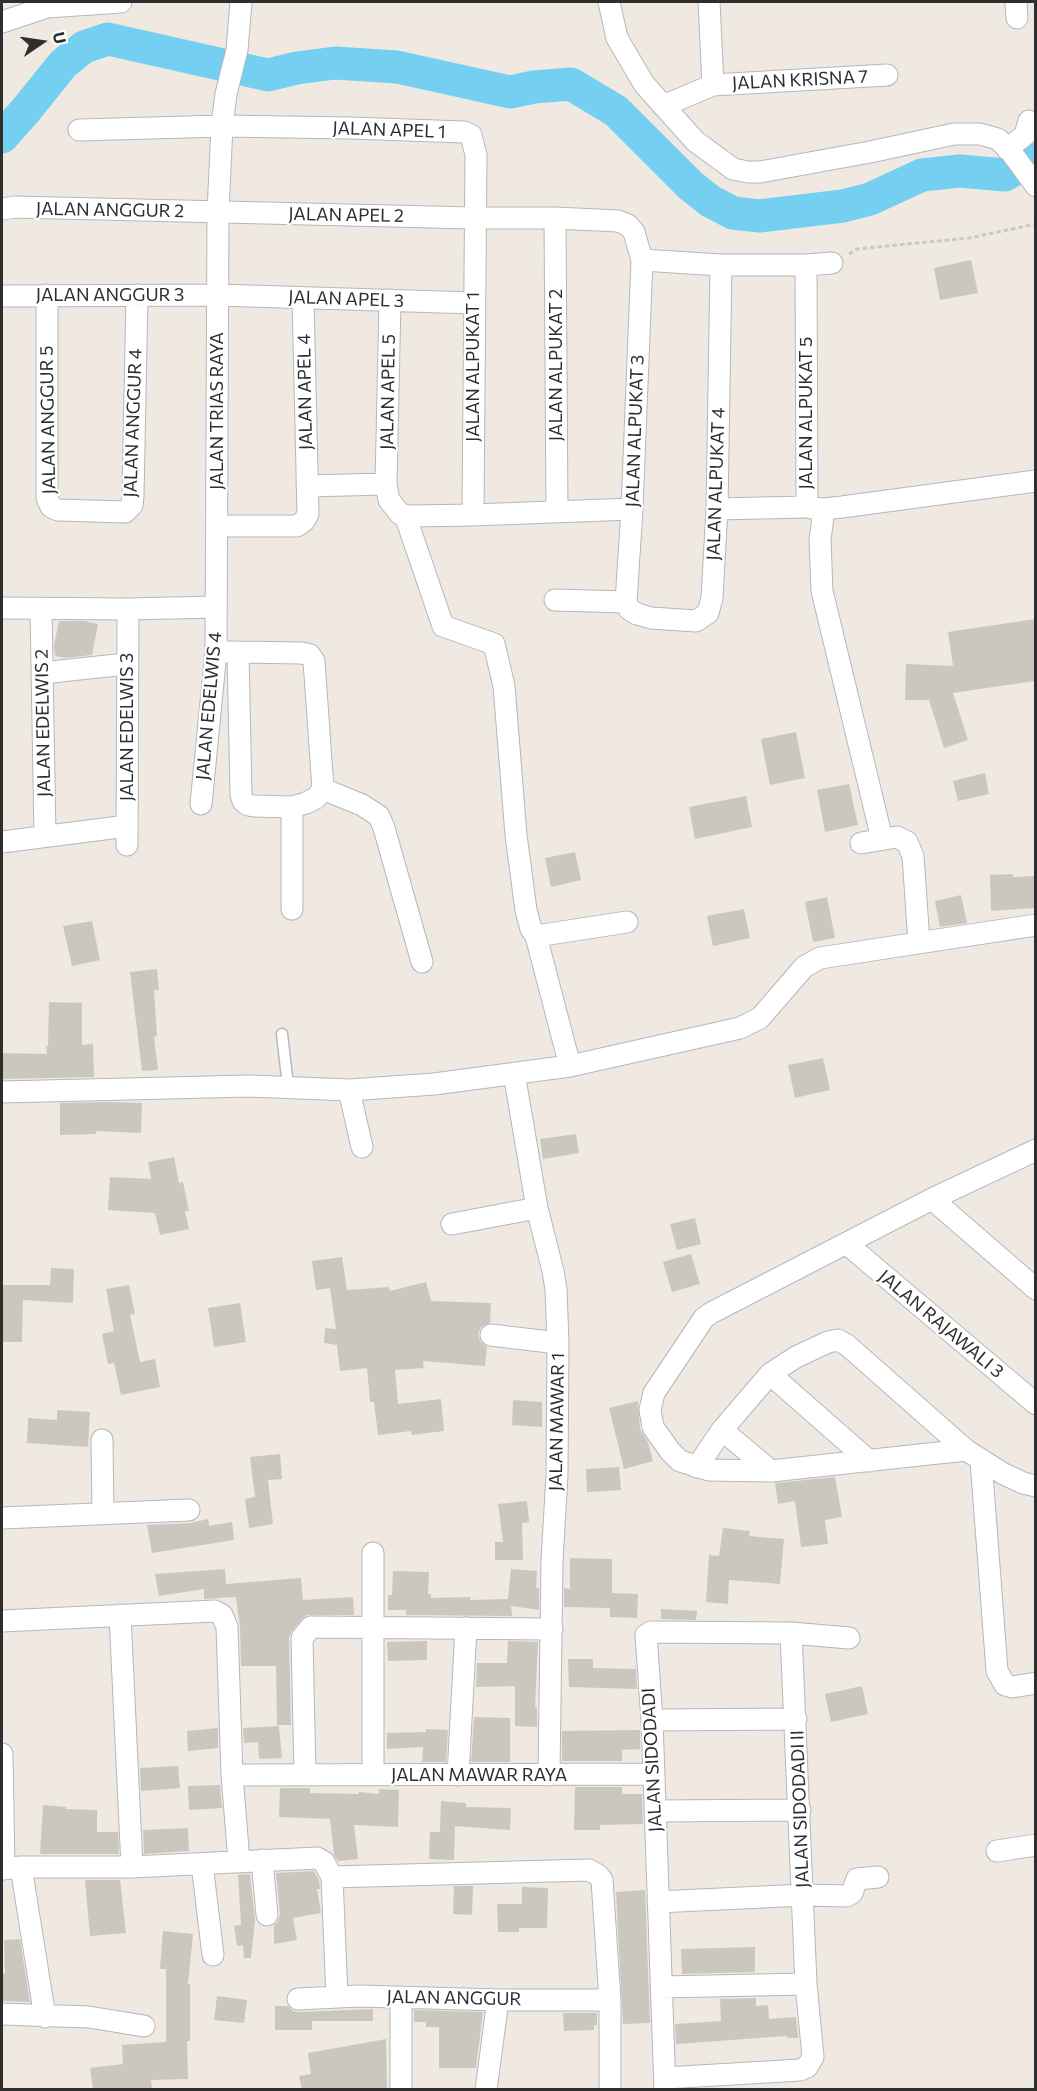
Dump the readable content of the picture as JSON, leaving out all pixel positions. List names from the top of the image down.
{
  "streets": {
    "street": [
      "JALAN KRISNA 7",
      "JALAN APEL 1",
      "JALAN ANGGUR 2",
      "JALAN APEL 2",
      "JALAN ANGGUR 3",
      "JALAN APEL 3",
      "JALAN ALPUKAT 2",
      "JALAN ALPUKAT 1",
      "JALAN APEL 4",
      "JALAN APEL 5",
      "JALAN TRIAS RAYA",
      "JALAN ALPUKAT 5",
      "JALAN ANGGUR 5",
      "JALAN ANGGUR 4",
      "JALAN ALPUKAT 3",
      "JALAN ALPUKAT 4",
      "JALAN EDELWIS 4",
      "JALAN EDELWIS 2",
      "JALAN EDELWIS 3",
      "JALAN RAJAWALI 3",
      "JALAN MAWAR 1",
      "JALAN SIDODADI",
      "JALAN MAWAR RAYA",
      "JALAN SIDODADI II",
      "JALAN ANGGUR"
    ]
  },
  "crossings": [
    ["JALAN APEL 1", "JALAN APEL 2"],
    ["JALAN APEL 1", "JALAN ALPUKAT 1"],
    ["JALAN APEL 1", "JALAN TRIAS RAYA"],
    ["JALAN ANGGUR 2", "JALAN APEL 2"],
    ["JALAN ANGGUR 2", "JALAN TRIAS RAYA"],
    ["JALAN APEL 2", "JALAN ALPUKAT 2"],
    ["JALAN APEL 2", "JALAN ALPUKAT 1"],
    ["JALAN APEL 2", "JALAN TRIAS RAYA"],
    ["JALAN APEL 2", "JALAN ALPUKAT 3"],
    ["JALAN ANGGUR 3", "JALAN APEL 3"],
    ["JALAN ANGGUR 3", "JALAN TRIAS RAYA"],
    ["JALAN ANGGUR 3", "JALAN ANGGUR 5"],
    ["JALAN ANGGUR 3", "JALAN ANGGUR 4"],
    ["JALAN APEL 3", "JALAN ALPUKAT 1"],
    ["JALAN APEL 3", "JALAN APEL 4"],
    ["JALAN APEL 3", "JALAN APEL 5"],
    ["JALAN APEL 3", "JALAN TRIAS RAYA"],
    ["JALAN ALPUKAT 2", "JALAN ALPUKAT 3"],
    ["JALAN APEL 4", "JALAN TRIAS RAYA"],
    ["JALAN TRIAS RAYA", "JALAN EDELWIS 4"],
    ["JALAN ALPUKAT 5", "JALAN ALPUKAT 4"],
    ["JALAN ANGGUR 5", "JALAN ANGGUR 4"],
    ["JALAN ALPUKAT 3", "JALAN ALPUKAT 4"],
    ["JALAN EDELWIS 2", "JALAN EDELWIS 3"],
    ["JALAN MAWAR 1", "JALAN MAWAR RAYA"],
    ["JALAN SIDODADI", "JALAN MAWAR RAYA"],
    ["JALAN SIDODADI", "JALAN SIDODADI II"]
  ],
  "north": "right"
}
